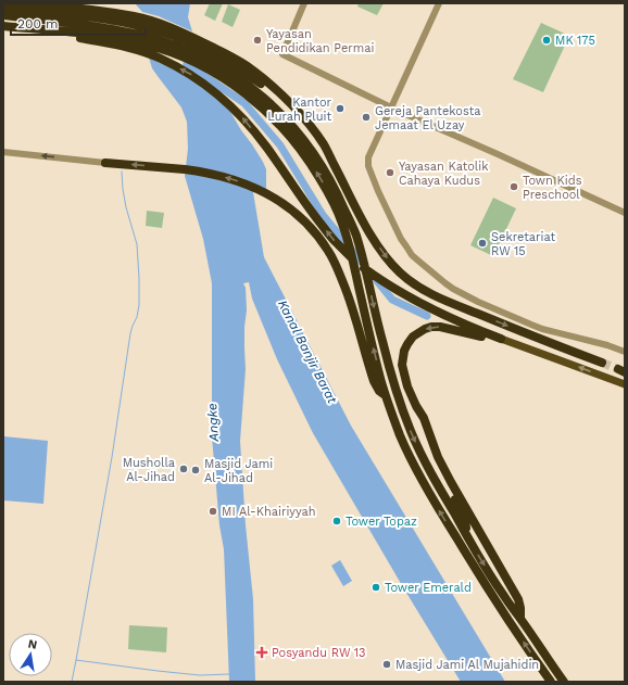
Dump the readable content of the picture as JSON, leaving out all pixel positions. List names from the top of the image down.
{
  "water": ["Kanal Banjir Barat", "Angke"],
  "places": {
    "other": [
      "Yayasan Pendidikan Permai",
      "MK 175",
      "Kantor Lurah Pluit",
      "Gereja Pantekosta Jemaat El Uzay",
      "Yayasan Katolik Cahaya Kudus",
      "Town Kids Preschool",
      "Sekretariat RW 15",
      "Musholla Al-Jihad",
      "Masjid Jami Al-Jihad",
      "MI Al-Khairiyyah",
      "Tower Topaz",
      "Tower Emerald",
      "Masjid Jami Al Mujahidin"
    ],
    "health": ["Posyandu RW 13"]
  },
  "scale_bar": "200 m",
  "north": "top"
}
